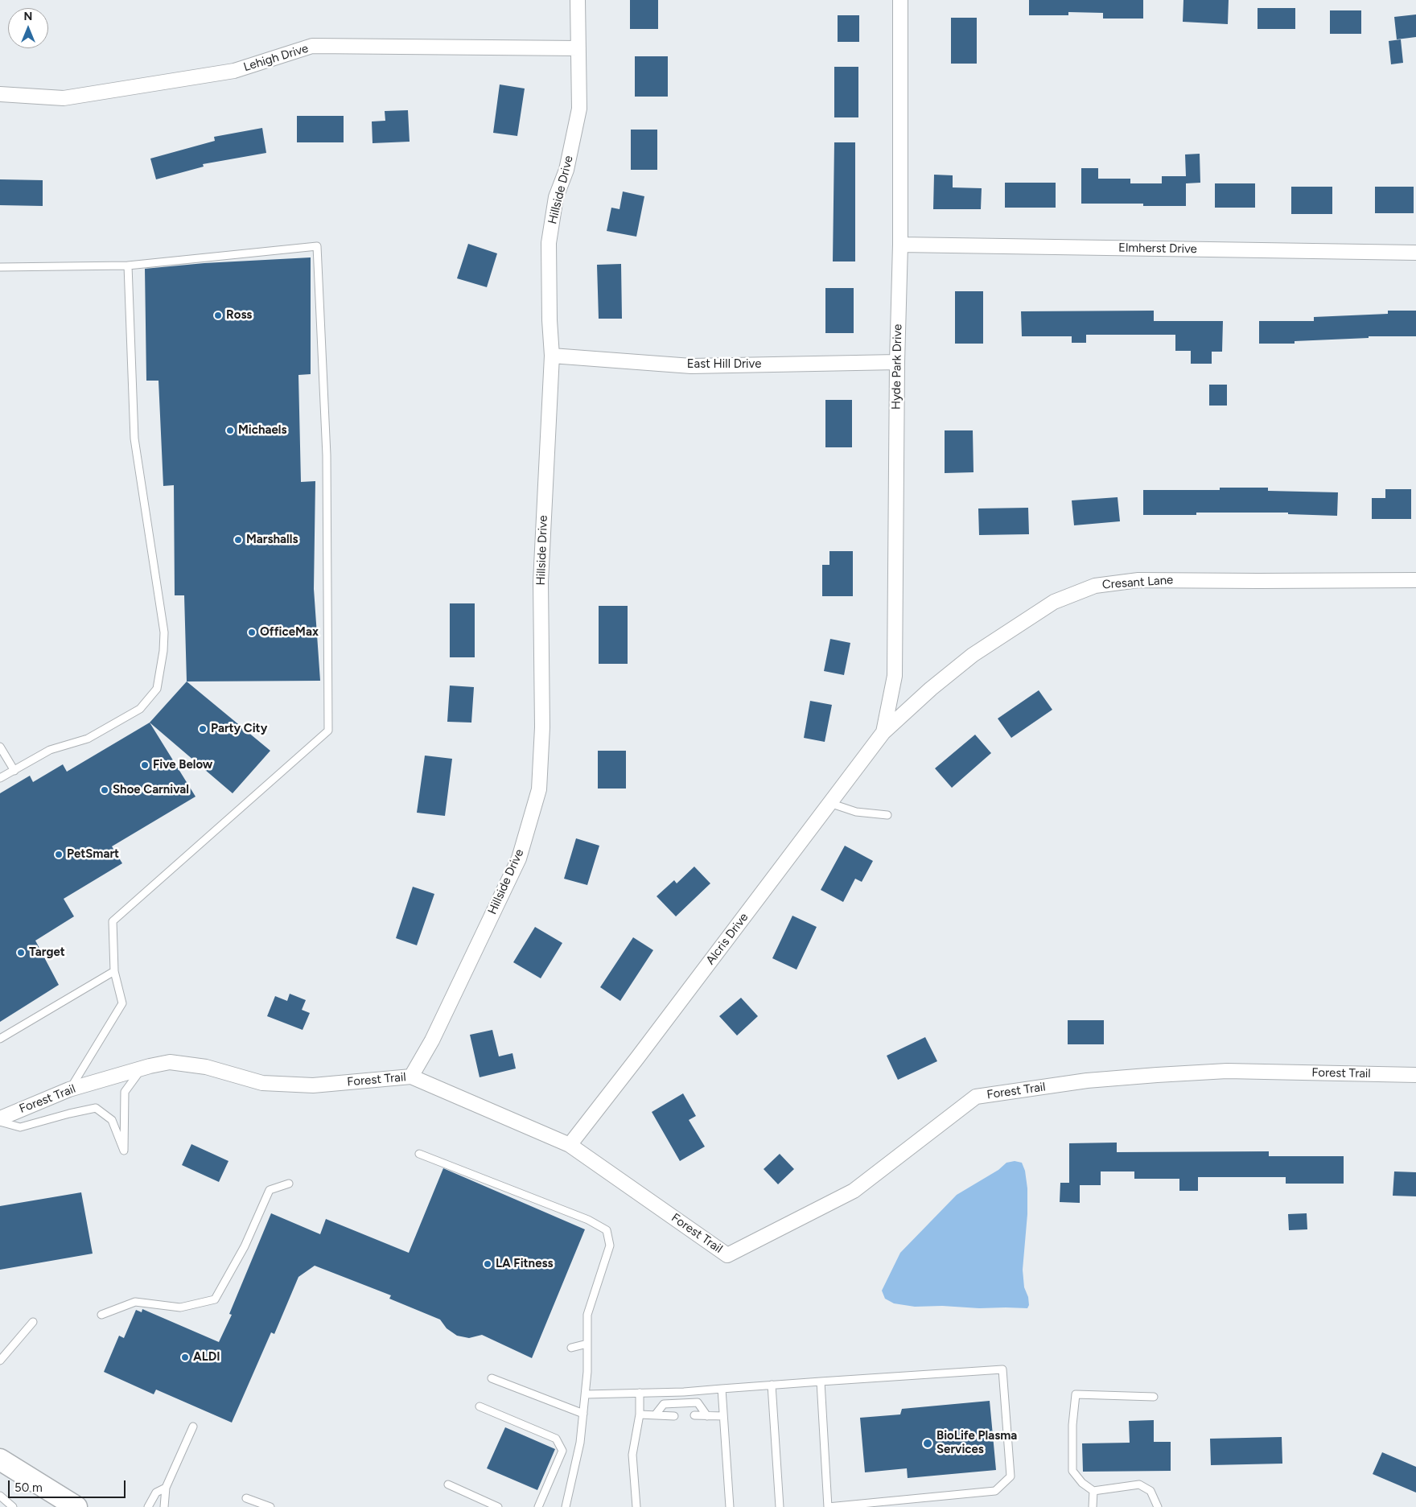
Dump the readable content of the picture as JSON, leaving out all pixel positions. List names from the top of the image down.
{
  "streets": {
    "street": [
      "Lehigh Drive",
      "Hillside Drive",
      "Elmherst Drive",
      "East Hill Drive",
      "Hyde Park Drive",
      "Cresant Lane",
      "Alcris Drive",
      "Forest Trail"
    ]
  },
  "crossings": [
    ["Lehigh Drive", "Hillside Drive"],
    ["Hillside Drive", "East Hill Drive"],
    ["Hillside Drive", "Forest Trail"],
    ["Elmherst Drive", "Hyde Park Drive"],
    ["East Hill Drive", "Hyde Park Drive"],
    ["Hyde Park Drive", "Cresant Lane"],
    ["Hyde Park Drive", "Alcris Drive"],
    ["Cresant Lane", "Alcris Drive"],
    ["Alcris Drive", "Forest Trail"]
  ],
  "places": [
    "Ross",
    "Michaels",
    "Marshalls",
    "OfficeMax",
    "Party City",
    "Five Below",
    "Shoe Carnival",
    "PetSmart",
    "Target",
    "LA Fitness",
    "ALDI",
    "BioLife Plasma Services"
  ],
  "scale_bar": "50 m",
  "north": "top"
}
